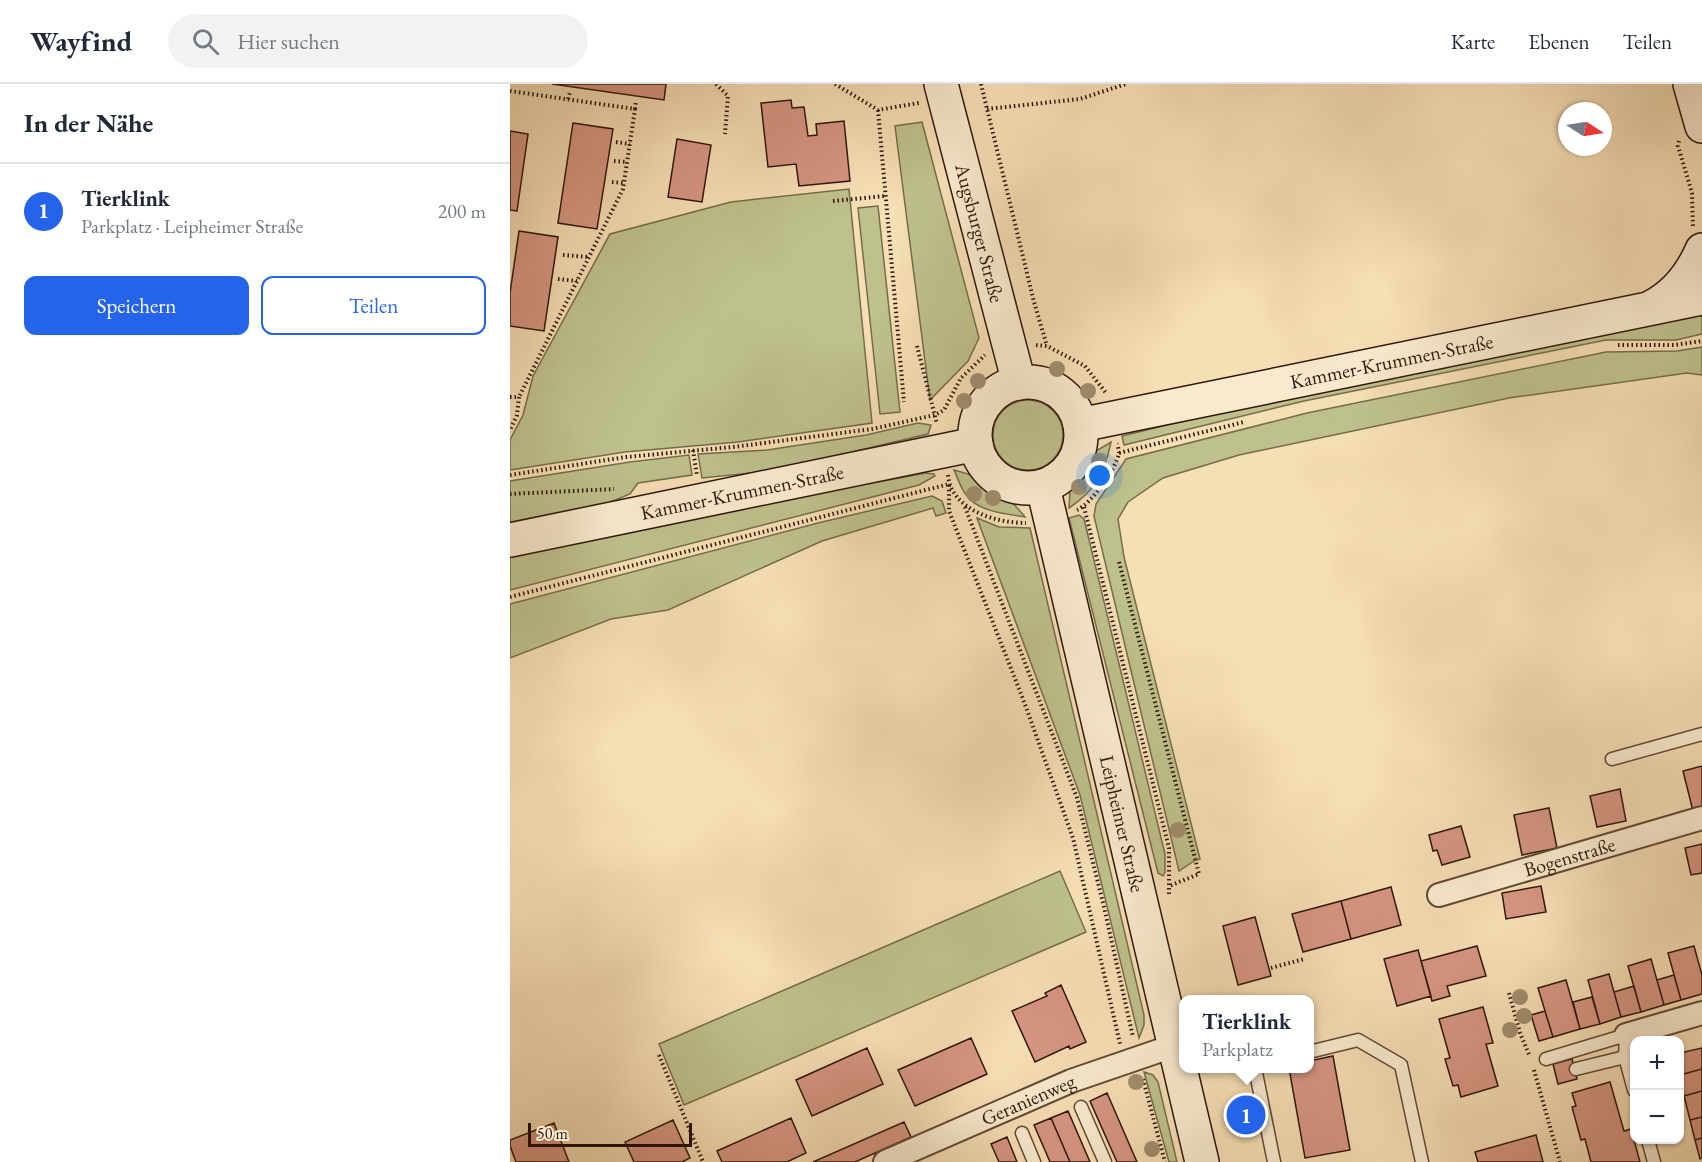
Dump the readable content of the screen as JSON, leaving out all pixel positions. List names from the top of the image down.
{
  "streets": {
    "main road": ["Augsburger Straße", "Kammer-Krummen-Straße", "Leipheimer Straße"],
    "street": ["Bogenstraße", "Geranienweg"]
  },
  "crossings": [
    ["Augsburger Straße", "Kammer-Krummen-Straße"],
    ["Augsburger Straße", "Leipheimer Straße"],
    ["Kammer-Krummen-Straße", "Leipheimer Straße"],
    ["Leipheimer Straße", "Geranienweg"]
  ],
  "scale_bar": "50 m",
  "north": "right",
  "page": {
    "header": "Wayfind",
    "search": "Hier suchen",
    "nav": ["Karte", "Ebenen", "Teilen"],
    "heading": "In der Nähe",
    "list": [
      {
        "mark": "1",
        "name": "Tierklink",
        "note": "Parkplatz · Leipheimer Straße",
        "value": "200 m"
      }
    ],
    "buttons": ["Speichern", "Teilen"],
    "popup": ["Tierklink", "Parkplatz"],
    "map_buttons": ["+", "−"],
    "pins": "1",
    "scale": "50 m"
  }
}
